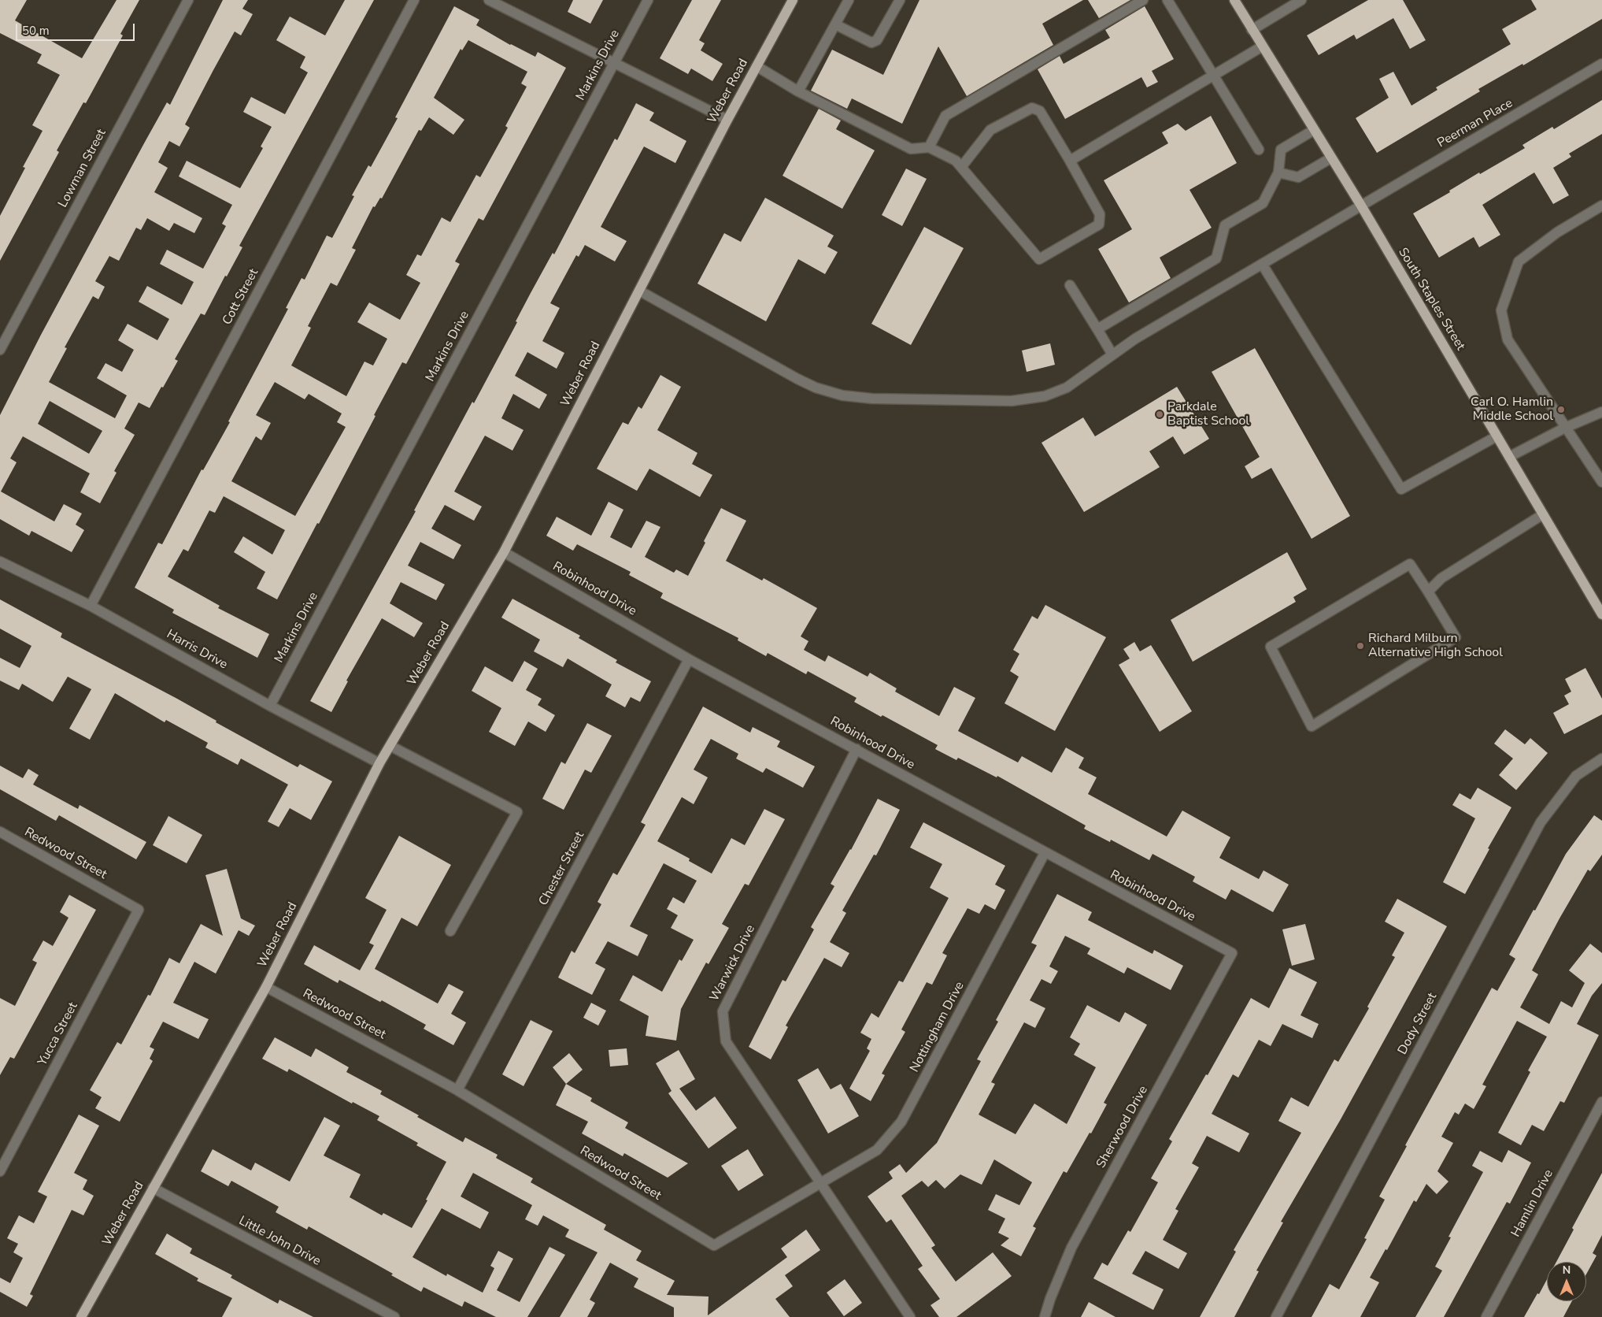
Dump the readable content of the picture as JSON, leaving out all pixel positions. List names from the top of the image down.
{
  "streets": {
    "main road": ["Weber Road", "South Staples Street"],
    "street": [
      "Markins Drive",
      "Peerman Place",
      "Lowman Street",
      "Cott Street",
      "Robinhood Drive",
      "Harris Drive",
      "Redwood Street",
      "Chester Street",
      "Warwick Drive",
      "Dody Street",
      "Nottingham Drive",
      "Yucca Street",
      "Sherwood Drive",
      "Hamlin Drive",
      "Little John Drive"
    ]
  },
  "crossings": [
    ["Markins Drive", "Harris Drive"],
    ["Weber Road", "Peerman Place"],
    ["Weber Road", "Robinhood Drive"],
    ["Weber Road", "Harris Drive"],
    ["Weber Road", "Redwood Street"],
    ["Weber Road", "Little John Drive"],
    ["Peerman Place", "South Staples Street"],
    ["Cott Street", "Harris Drive"],
    ["Robinhood Drive", "Chester Street"],
    ["Robinhood Drive", "Warwick Drive"],
    ["Robinhood Drive", "Nottingham Drive"],
    ["Robinhood Drive", "Sherwood Drive"],
    ["Redwood Street", "Chester Street"],
    ["Redwood Street", "Warwick Drive"],
    ["Redwood Street", "Nottingham Drive"],
    ["Redwood Street", "Yucca Street"],
    ["Warwick Drive", "Nottingham Drive"]
  ],
  "places": ["Carl O. Hamlin Middle School", "Parkdale Baptist School", "Richard Milburn Alternative High School"],
  "scale_bar": "50 m",
  "north": "top"
}
